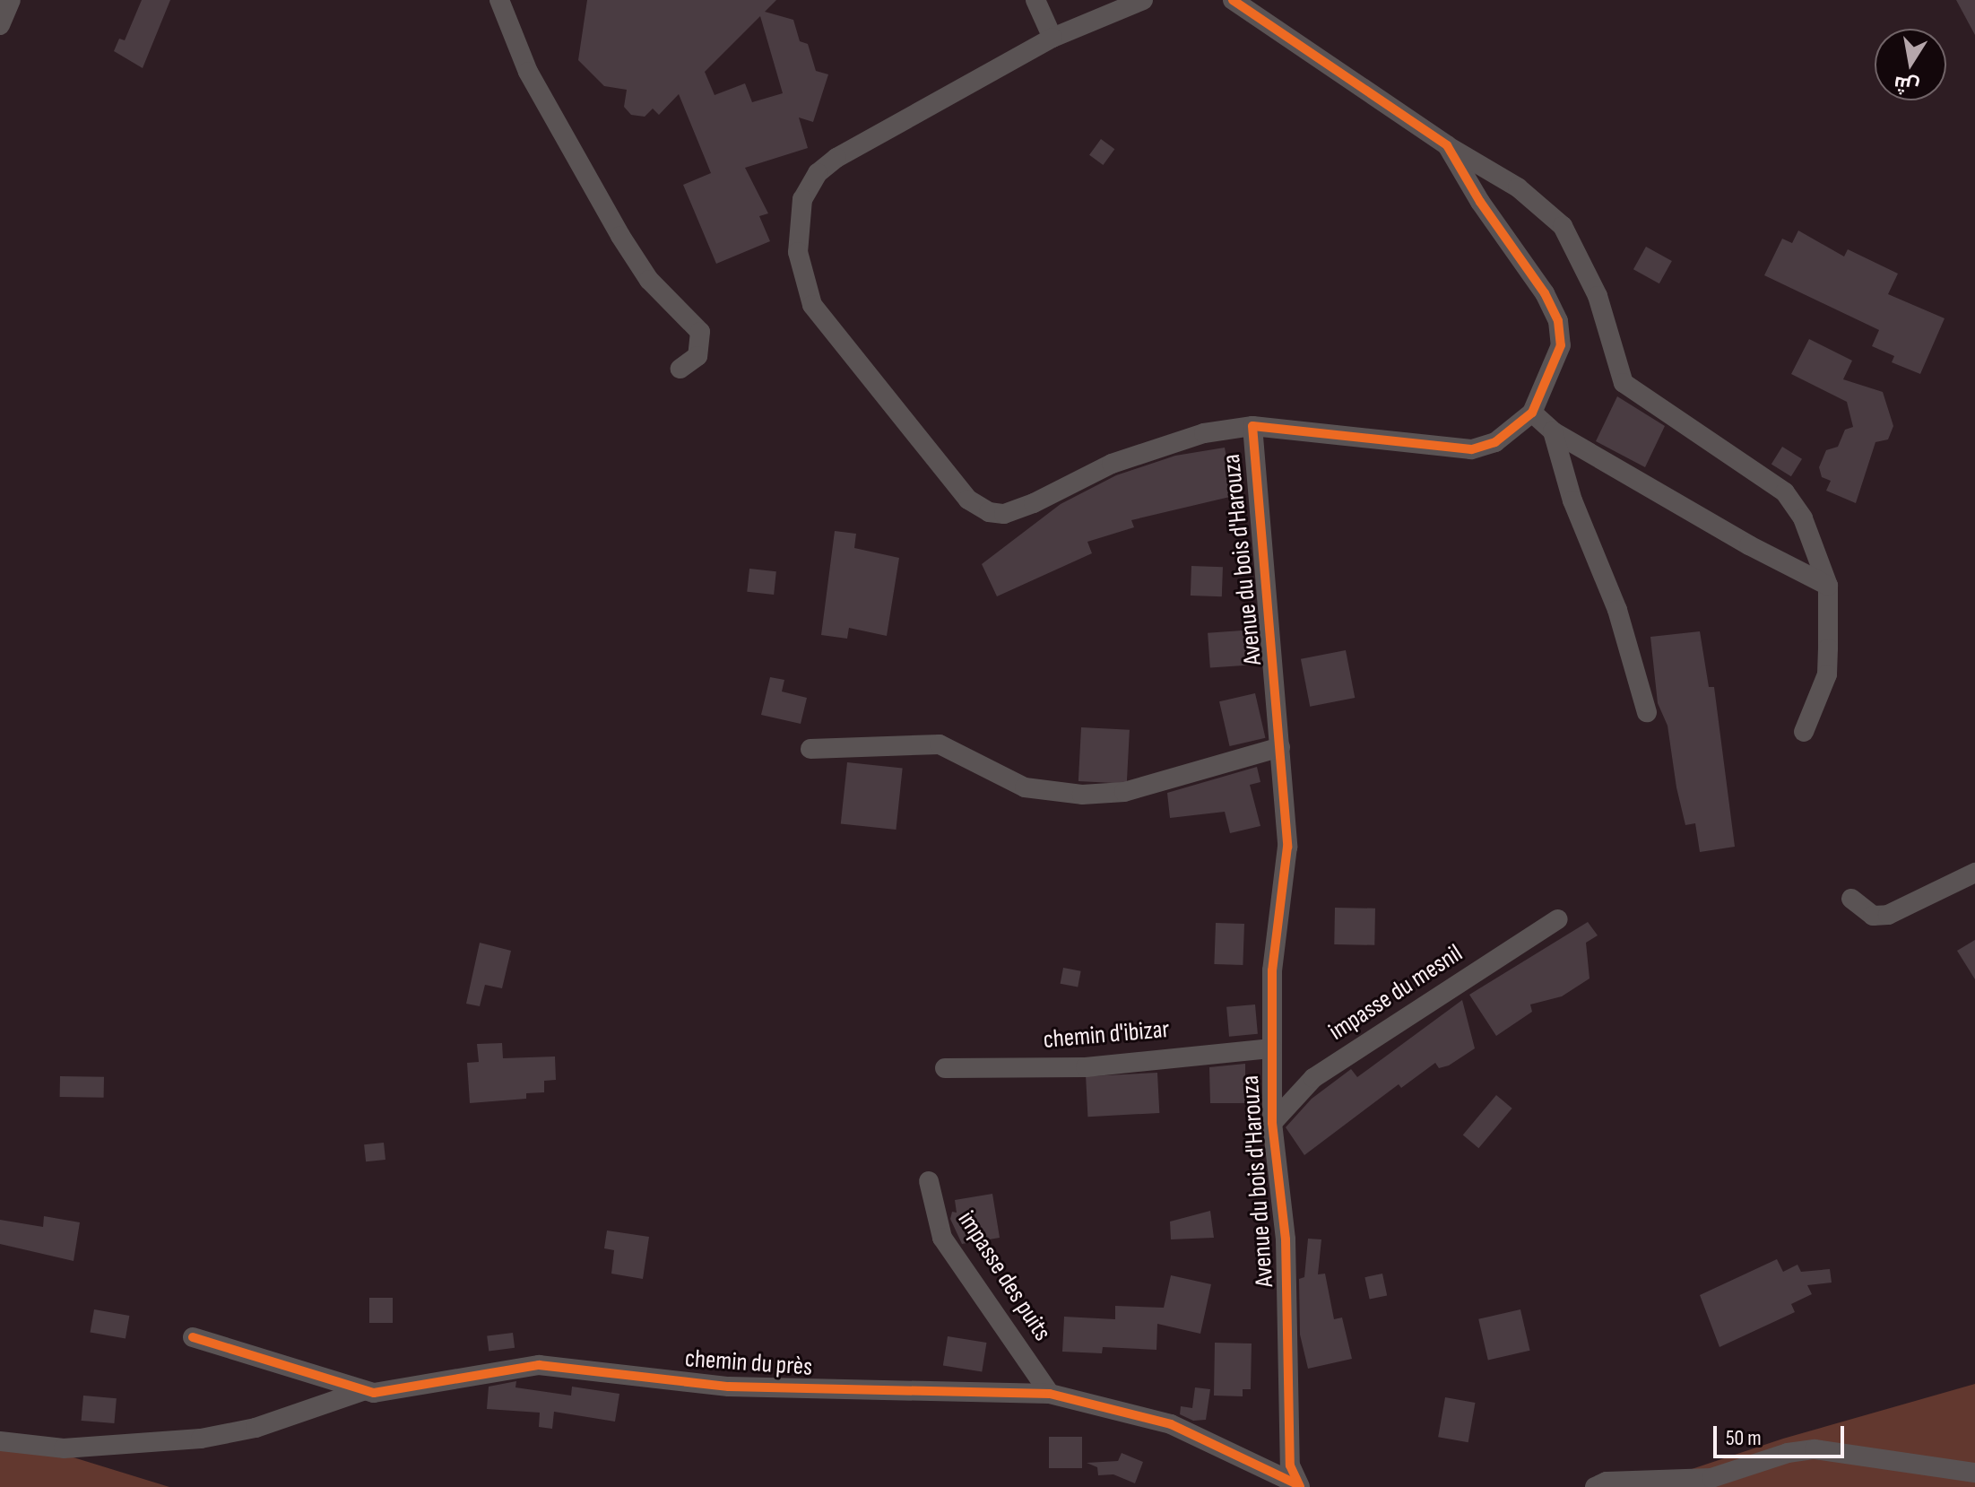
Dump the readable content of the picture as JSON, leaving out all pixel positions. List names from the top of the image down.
{
  "streets": {
    "street": [
      "Avenue du bois d'Harouza",
      "impasse du mesnil",
      "chemin d'ibizar",
      "impasse des puits",
      "chemin du près"
    ]
  },
  "crossings": [
    ["Avenue du bois d'Harouza", "impasse du mesnil"],
    ["Avenue du bois d'Harouza", "chemin d'ibizar"],
    ["Avenue du bois d'Harouza", "chemin du près"],
    ["impasse des puits", "chemin du près"]
  ],
  "scale_bar": "50 m",
  "north": "bottom"
}
